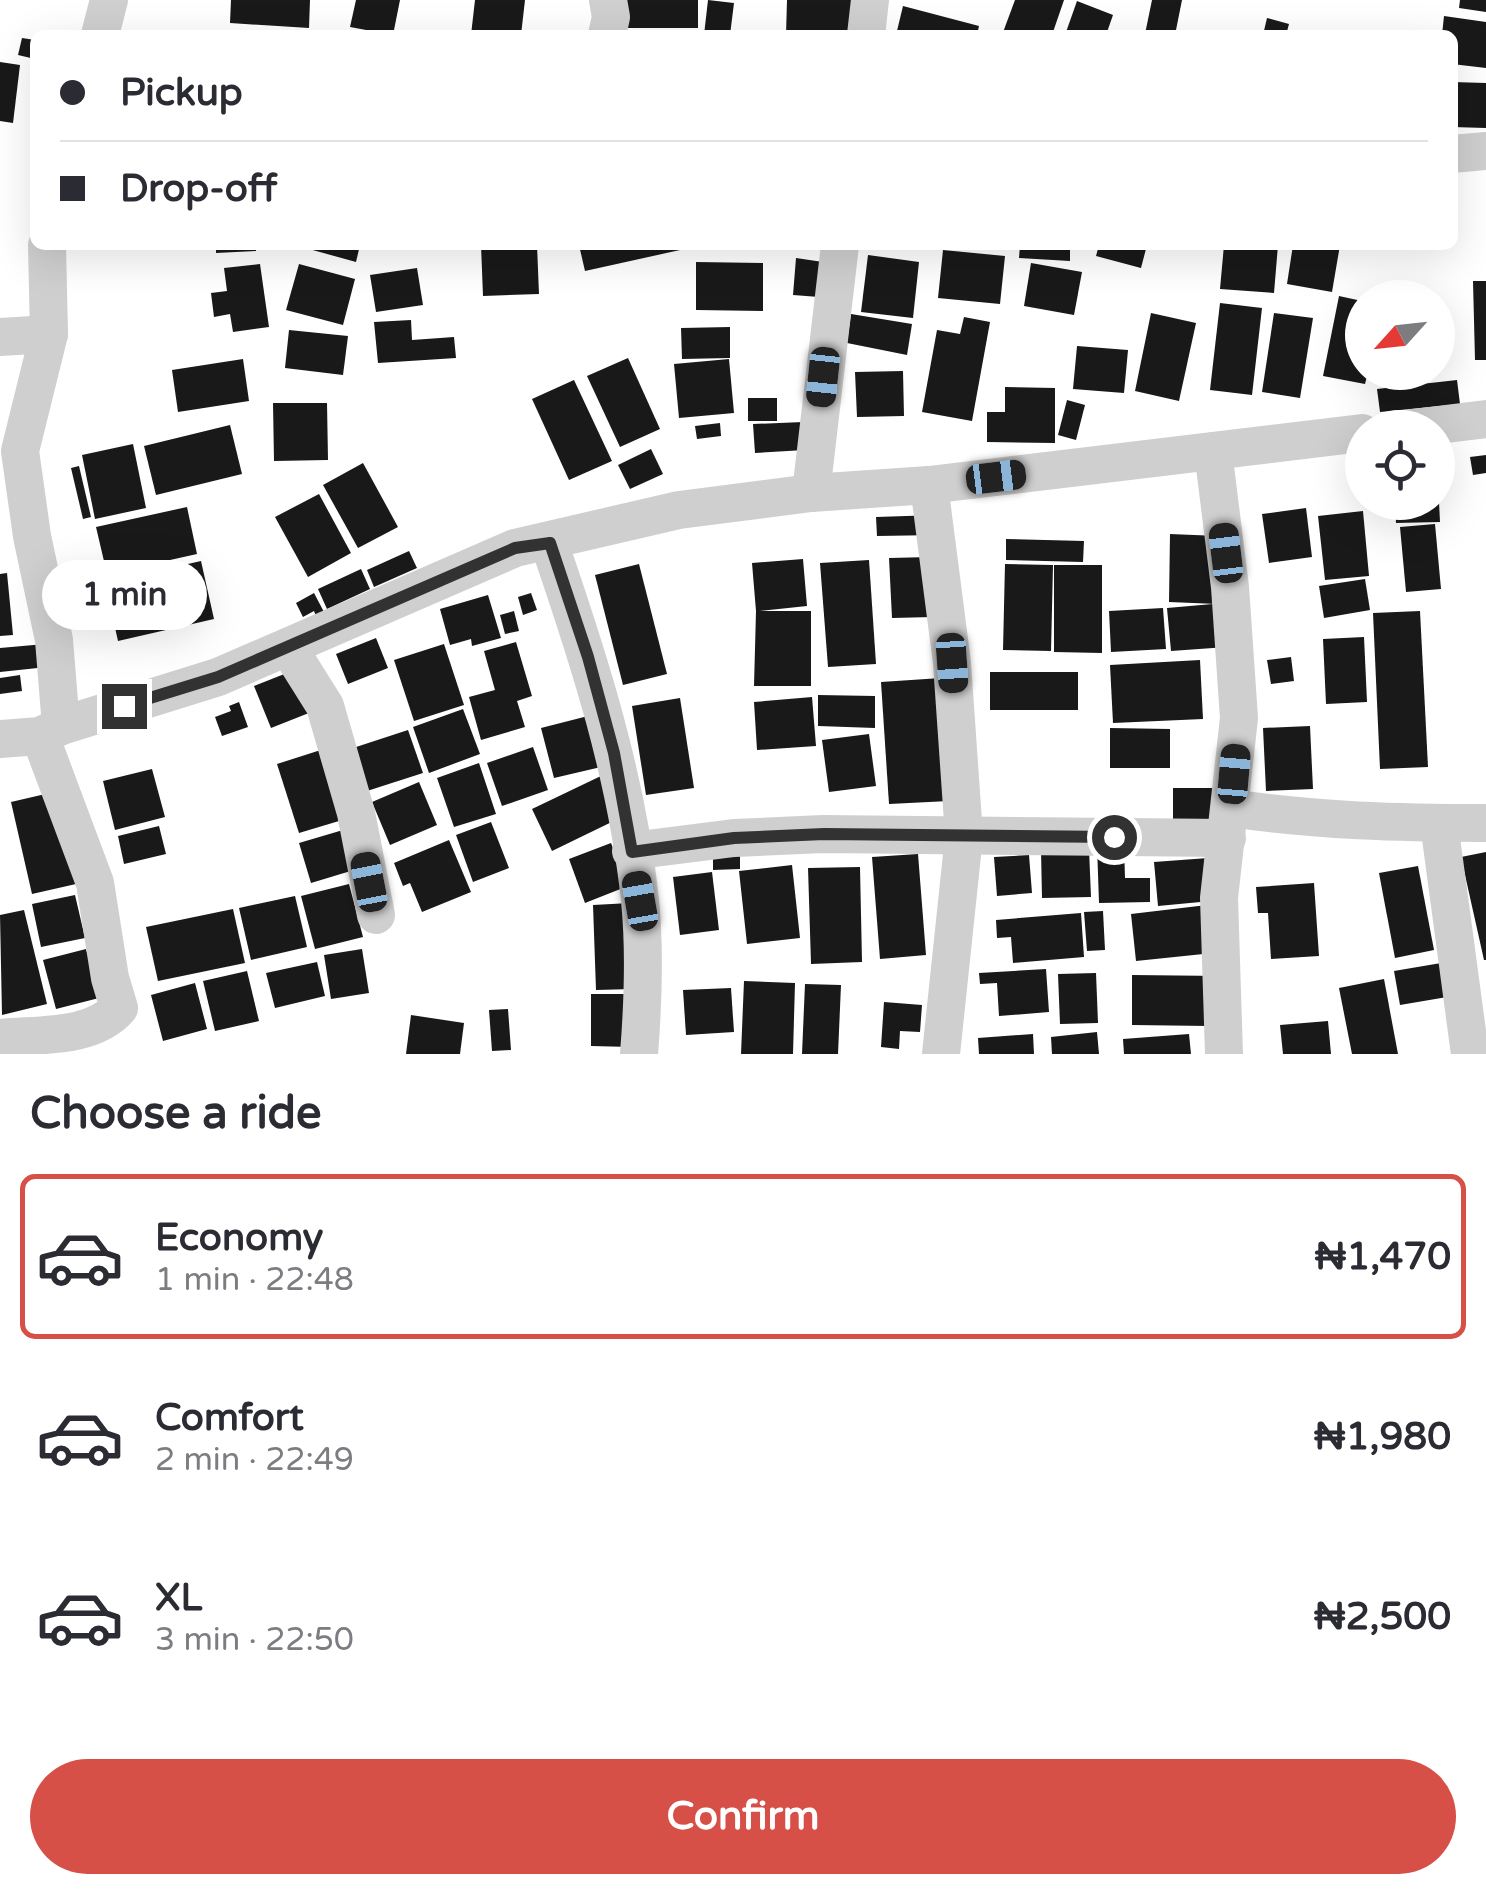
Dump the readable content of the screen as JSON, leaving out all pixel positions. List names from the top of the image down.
{
  "north": "bottom left",
  "page": {
    "banner": ["Pickup", "Drop-off"],
    "bubble": "1 min",
    "heading": "Choose a ride",
    "list": [
      {
        "name": "Economy",
        "note": "1 min · 22:48",
        "value": "₦1,470"
      },
      {
        "name": "Comfort",
        "note": "2 min · 22:49",
        "value": "₦1,980"
      },
      {
        "name": "XL",
        "note": "3 min · 22:50",
        "value": "₦2,500"
      }
    ],
    "buttons": "Confirm"
  }
}
